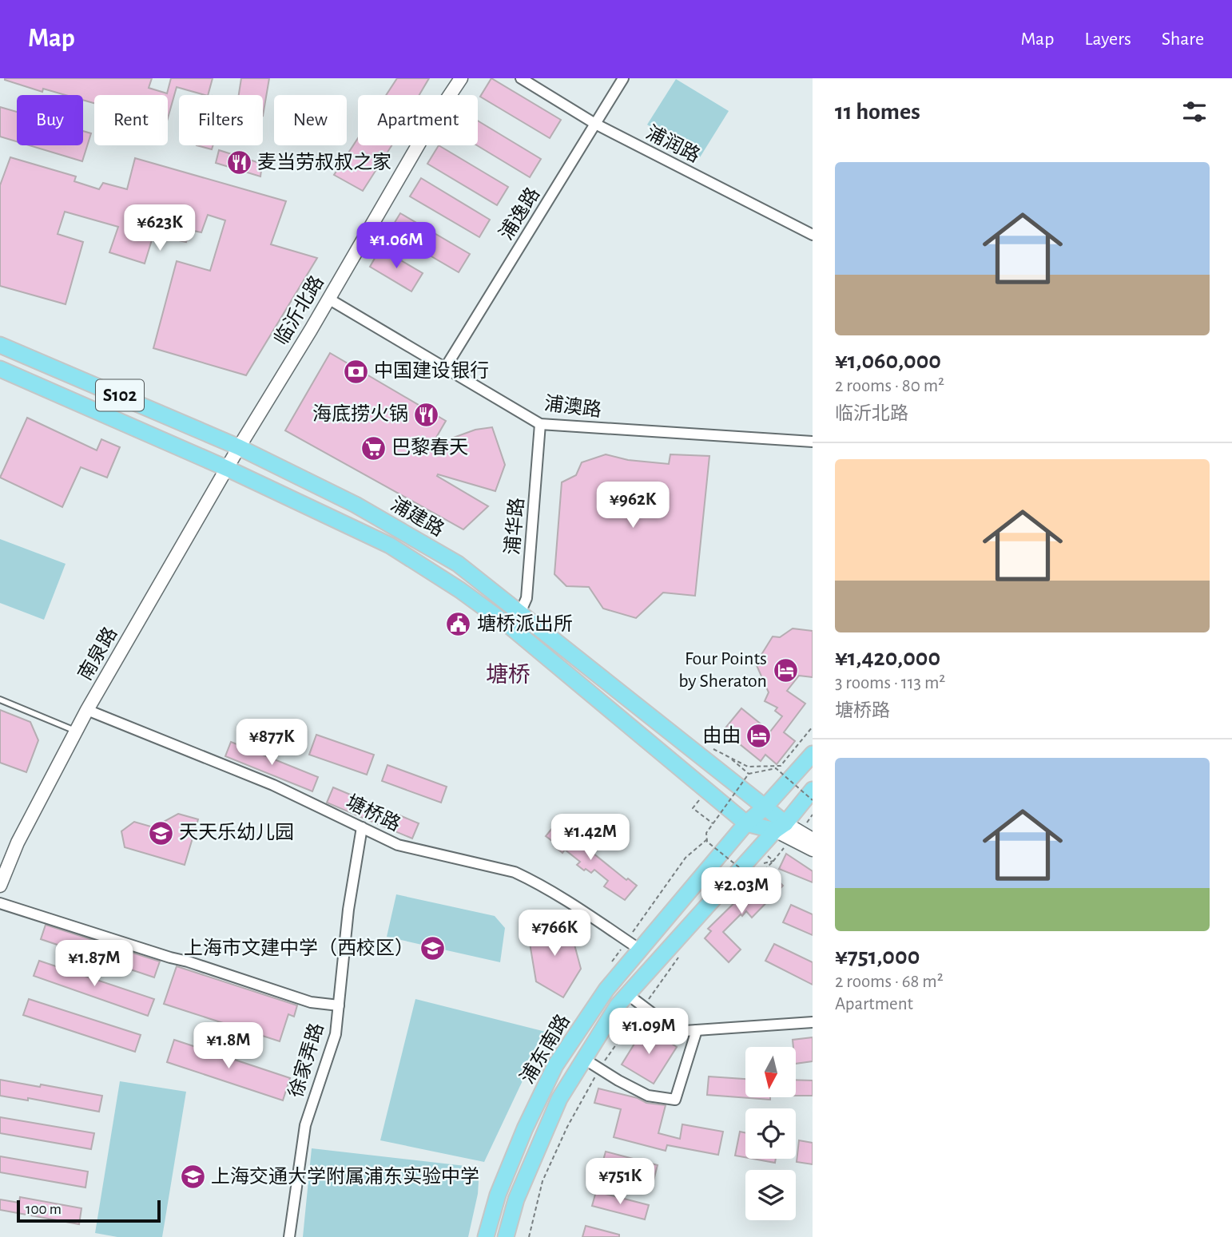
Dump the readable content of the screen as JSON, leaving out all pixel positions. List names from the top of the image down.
{
  "streets": {
    "main road": ["S102", "浦建路", "浦东南路"],
    "street": [
      "浦润路",
      "浦逸路",
      "临沂北路",
      "浦澳路",
      "浦华路",
      "南泉路",
      "塘桥路",
      "徐家弄路"
    ]
  },
  "crossings": [
    ["浦润路", "浦逸路"],
    ["浦逸路", "浦澳路"],
    ["临沂北路", "浦澳路"],
    ["临沂北路", "浦建路"],
    ["临沂北路", "南泉路"],
    ["浦澳路", "浦华路"],
    ["浦建路", "浦华路"],
    ["浦建路", "南泉路"],
    ["浦建路", "浦东南路"],
    ["南泉路", "塘桥路"],
    ["塘桥路", "浦东南路"],
    ["塘桥路", "徐家弄路"]
  ],
  "districts": ["塘桥"],
  "places": {
    "restaurant": ["麦当劳叔叔之家", "海底捞火锅"],
    "bank": ["中国建设银行"],
    "supermarket": ["巴黎春天"],
    "public building": ["塘桥派出所"],
    "hotel": ["Four Points by Sheraton", "由由"],
    "school or university": ["天天乐幼儿园", "上海市文建中学（西校区）", "上海交通大学附属浦东实验中学"]
  },
  "scale_bar": "100 m",
  "north": "bottom",
  "page": {
    "header": "Map",
    "nav": ["Map", "Layers", "Share"],
    "heading": "11 homes",
    "chip": [
      "Buy",
      "Rent",
      "Filters",
      "New",
      "Apartment"
    ],
    "list": [
      {
        "name": "¥1,060,000",
        "note": "2 rooms · 80 m² · 临沂北路"
      },
      {
        "name": "¥1,420,000",
        "note": "3 rooms · 113 m² · 塘桥路"
      },
      {
        "name": "¥751,000",
        "note": "2 rooms · 68 m² · Apartment"
      }
    ],
    "price": [
      "¥623K",
      "¥1.06M",
      "¥962K",
      "¥877K",
      "¥1.42M",
      "¥2.03M",
      "¥766K",
      "¥1.87M",
      "¥1.09M",
      "¥1.8M",
      "¥751K"
    ],
    "scale": "100 m"
  }
}
